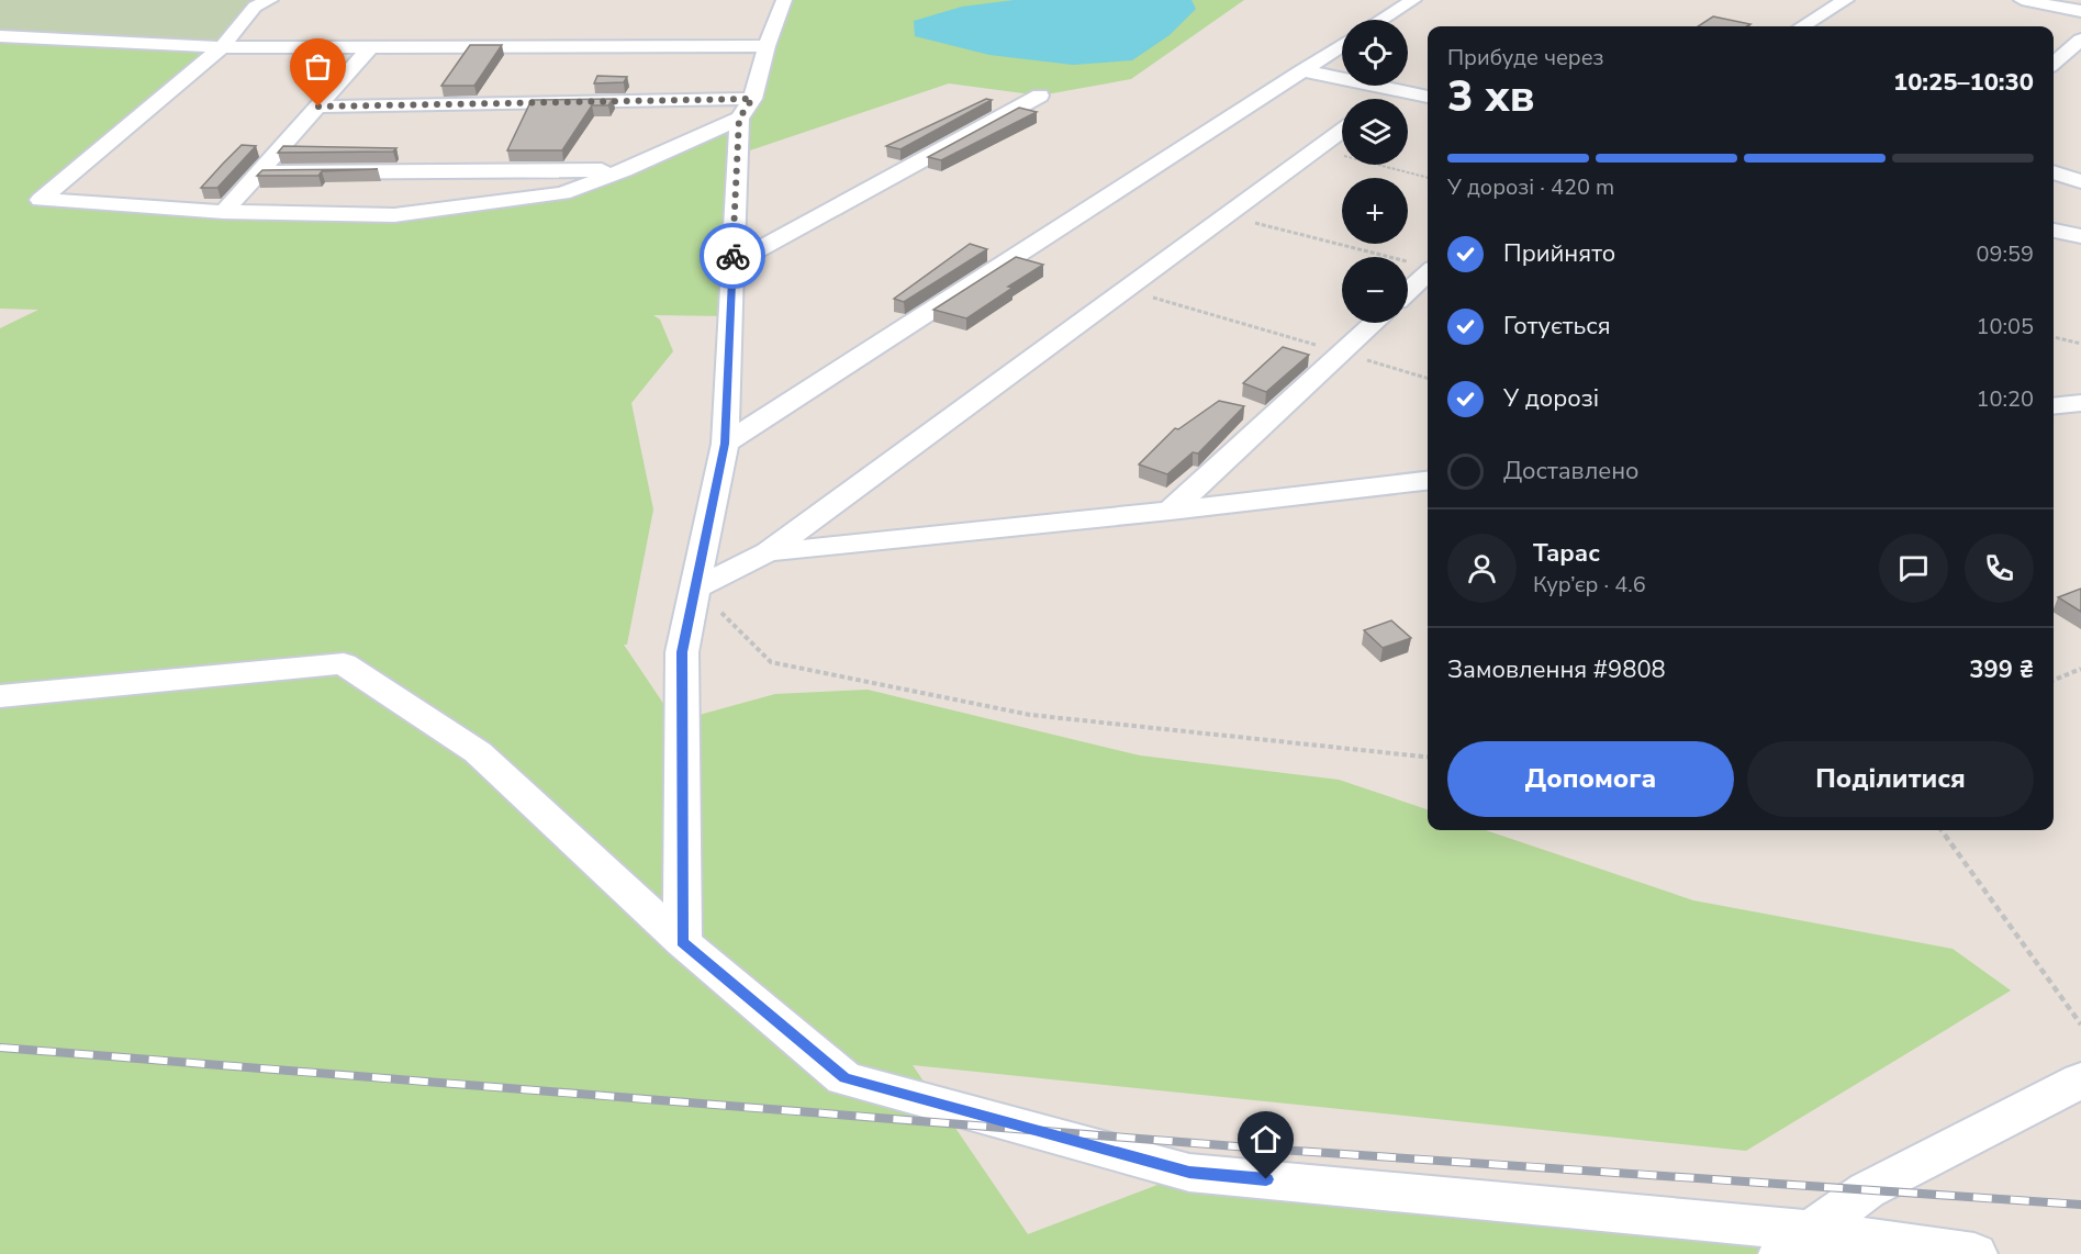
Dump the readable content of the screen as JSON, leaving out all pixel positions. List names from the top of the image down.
{
  "page": {
    "map_buttons": ["+", "−"],
    "heading": ["3 хв", "Прибуде через", "10:25–10:30"],
    "panel": [
      "Тарас",
      "Кур’єр · 4.6",
      "Замовлення #9808",
      "399 ₴"
    ],
    "bar": "У дорозі · 420 m",
    "list": [
      ["Прийнято", "09:59"],
      ["Готується", "10:05"],
      ["У дорозі", "10:20"],
      "Доставлено"
    ],
    "buttons": ["Допомога", "Поділитися"]
  }
}
